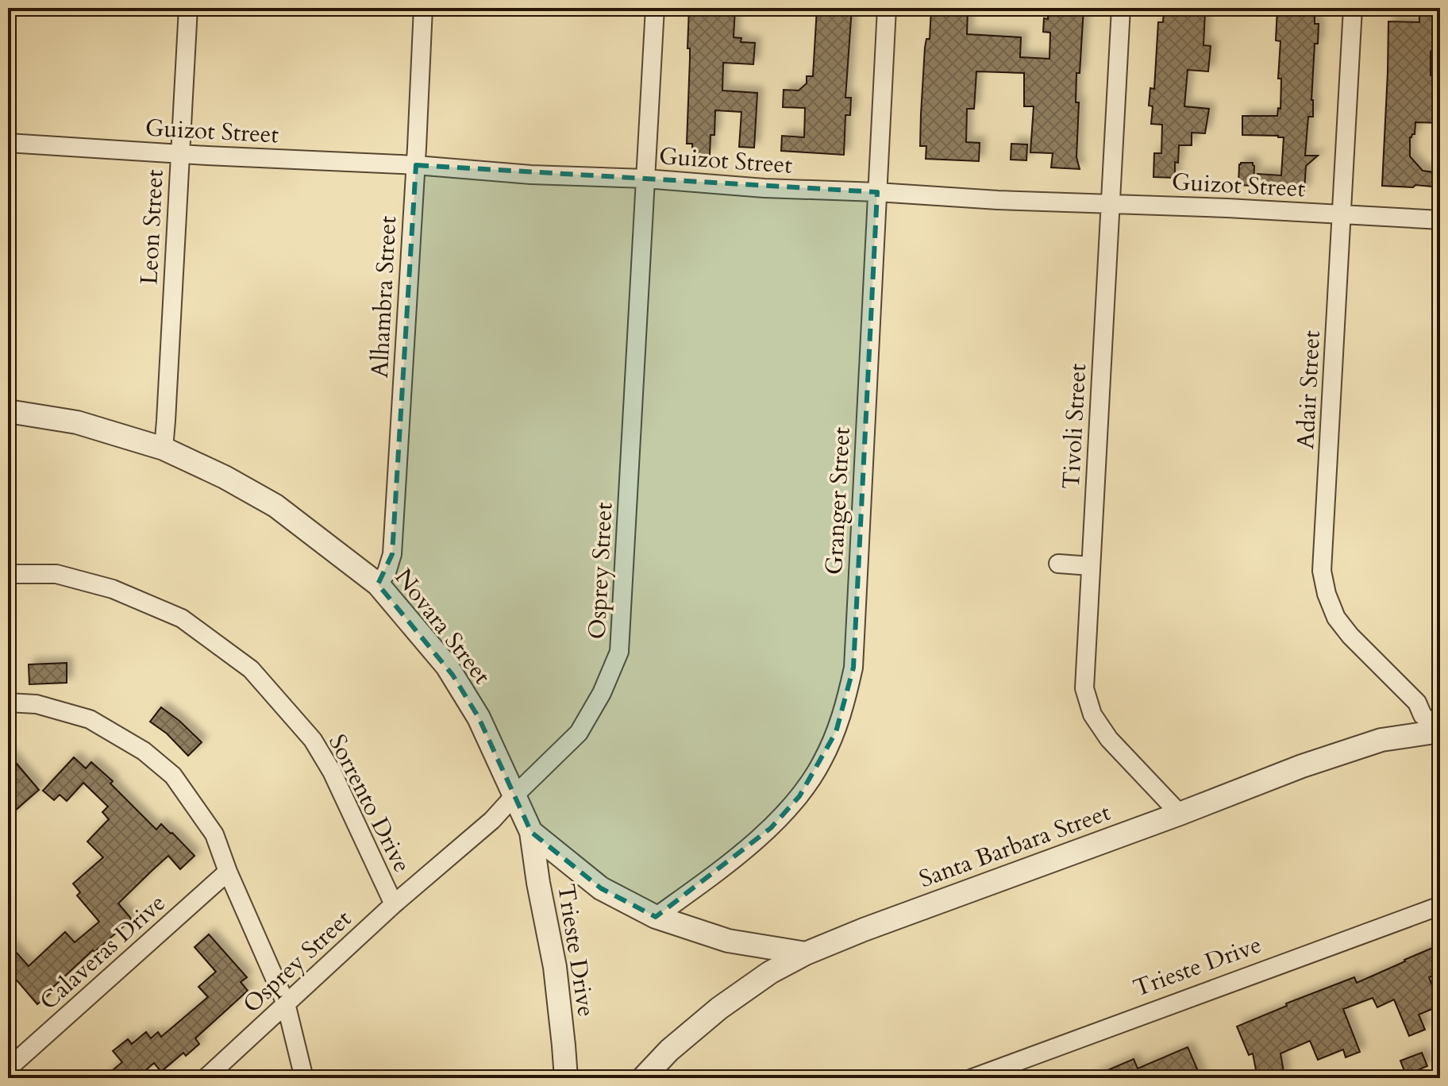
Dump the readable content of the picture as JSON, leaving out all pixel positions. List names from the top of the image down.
{
  "streets": {
    "street": [
      "Guizot Street",
      "Leon Street",
      "Alhambra Street",
      "Adair Street",
      "Tivoli Street",
      "Granger Street",
      "Osprey Street",
      "Novara Street",
      "Sorrento Drive",
      "Santa Barbara Street",
      "Trieste Drive",
      "Calaveras Drive"
    ]
  },
  "crossings": [
    ["Guizot Street", "Leon Street"],
    ["Guizot Street", "Alhambra Street"],
    ["Guizot Street", "Adair Street"],
    ["Guizot Street", "Tivoli Street"],
    ["Guizot Street", "Granger Street"],
    ["Guizot Street", "Osprey Street"],
    ["Leon Street", "Novara Street"],
    ["Alhambra Street", "Novara Street"],
    ["Adair Street", "Santa Barbara Street"],
    ["Tivoli Street", "Santa Barbara Street"],
    ["Granger Street", "Novara Street"],
    ["Osprey Street", "Novara Street"],
    ["Osprey Street", "Sorrento Drive"],
    ["Novara Street", "Santa Barbara Street"],
    ["Novara Street", "Trieste Drive"]
  ]
}
